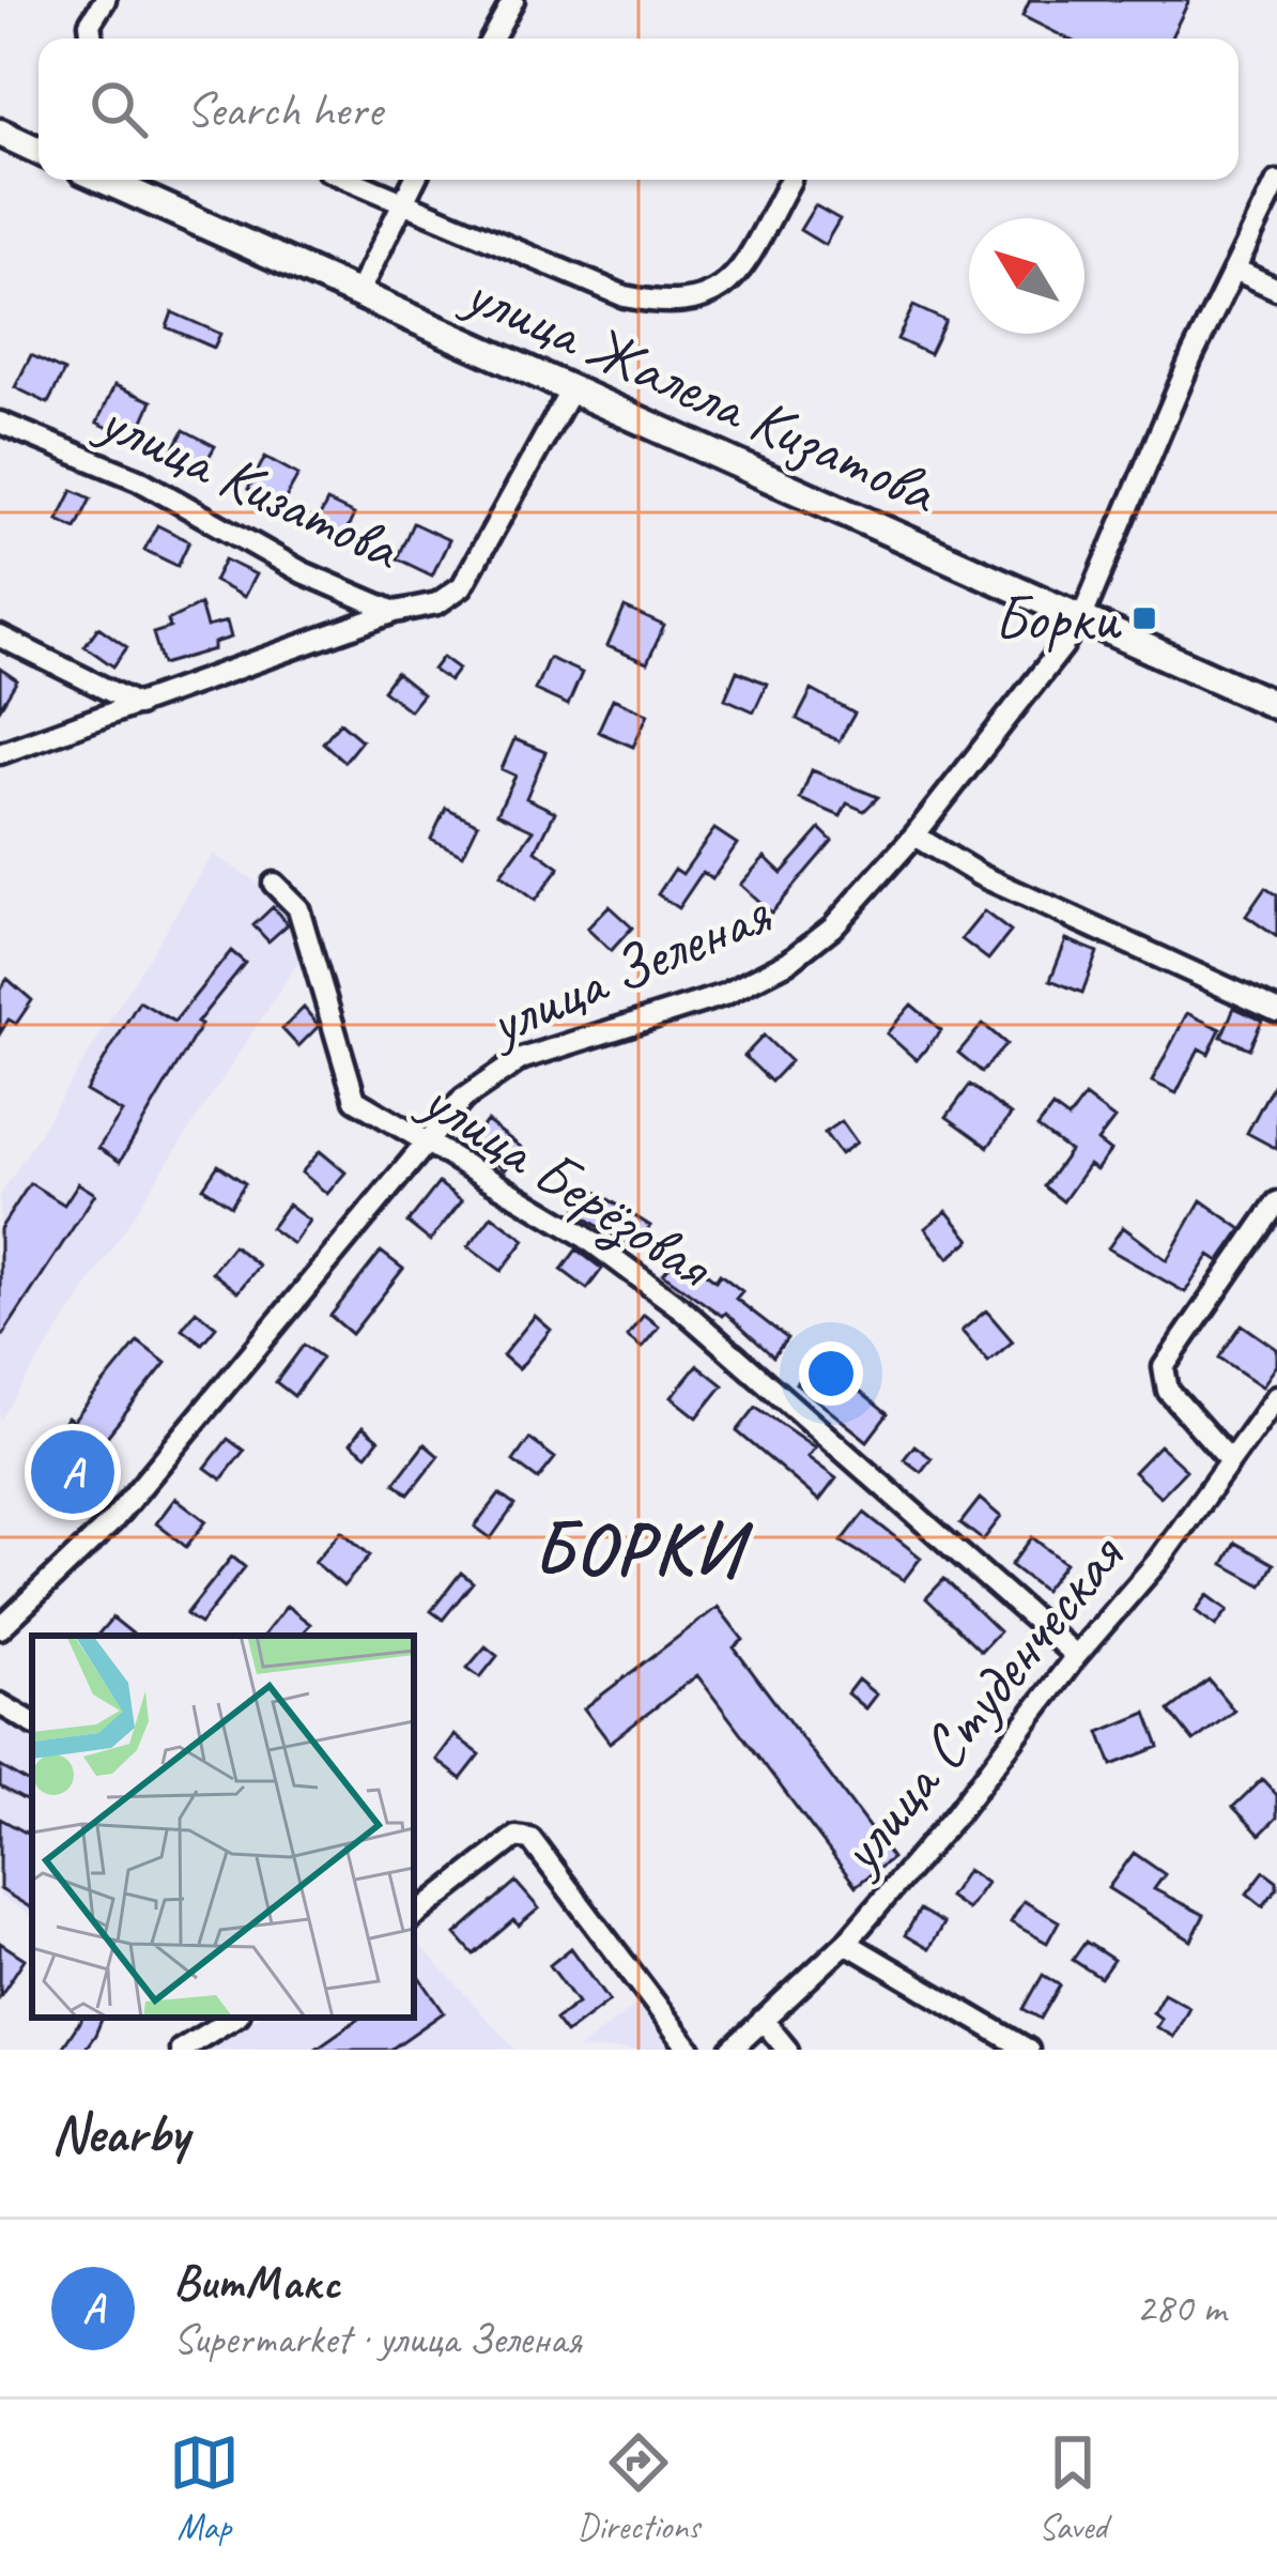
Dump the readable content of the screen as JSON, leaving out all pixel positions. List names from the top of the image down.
{
  "streets": {
    "main road": ["улица Жалела Кизатова"],
    "street": [
      "улица Кизатова",
      "улица Зеленая",
      "улица Берёзовая",
      "улица Студенческая"
    ]
  },
  "crossings": [
    ["улица Жалела Кизатова", "улица Кизатова"],
    ["улица Жалела Кизатова", "улица Зеленая"],
    ["улица Зеленая", "улица Берёзовая"],
    ["улица Берёзовая", "улица Студенческая"]
  ],
  "districts": ["БОРКИ"],
  "places": {
    "transit": ["Борки"]
  },
  "north": "top left",
  "page": {
    "search": "Search here",
    "pins": "A",
    "heading": "Nearby",
    "list": [
      {
        "mark": "A",
        "name": "ВитМакс",
        "note": "Supermarket · улица Зеленая",
        "value": "280 m"
      }
    ],
    "nav": ["Map", "Directions", "Saved"]
  }
}
